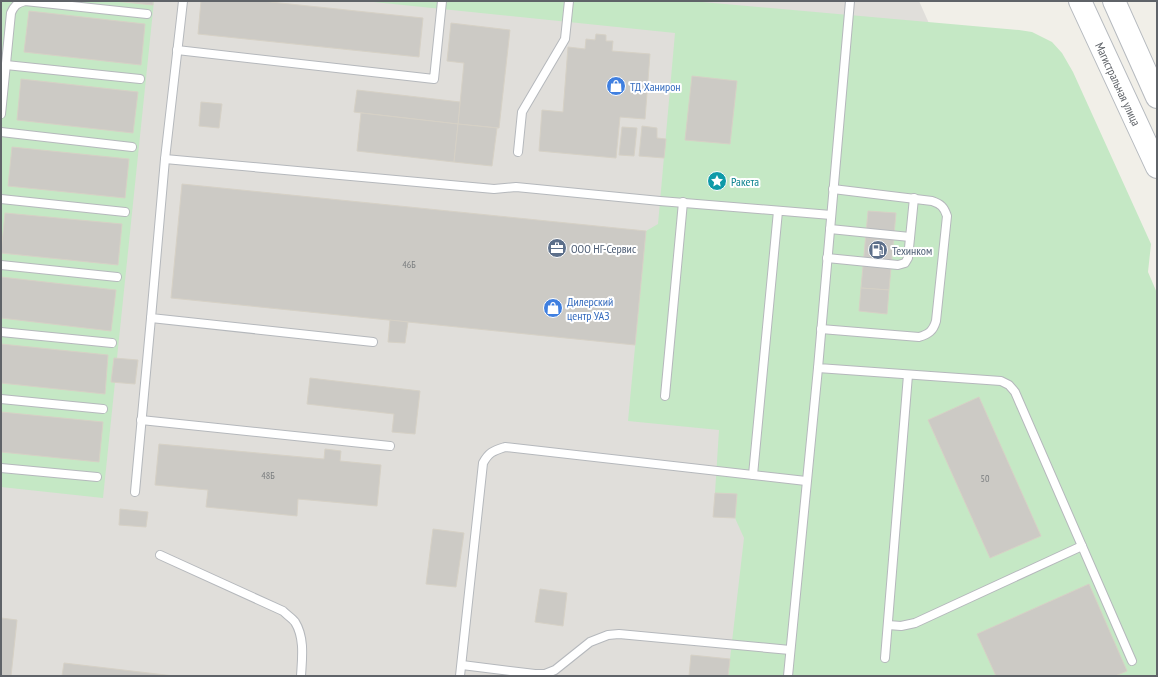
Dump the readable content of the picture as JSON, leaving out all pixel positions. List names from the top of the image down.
{
  "streets": {
    "main road": ["Магистральная улица"]
  },
  "places": {
    "shop": ["ТД Ханирон", "Дилерский центр УАЗ"],
    "place": ["Ракета"],
    "office": ["ООО НГ-Сервис"],
    "fuel station": ["Техинком"]
  },
  "house_numbers": ["46Б", "48Б", "50"]
}
